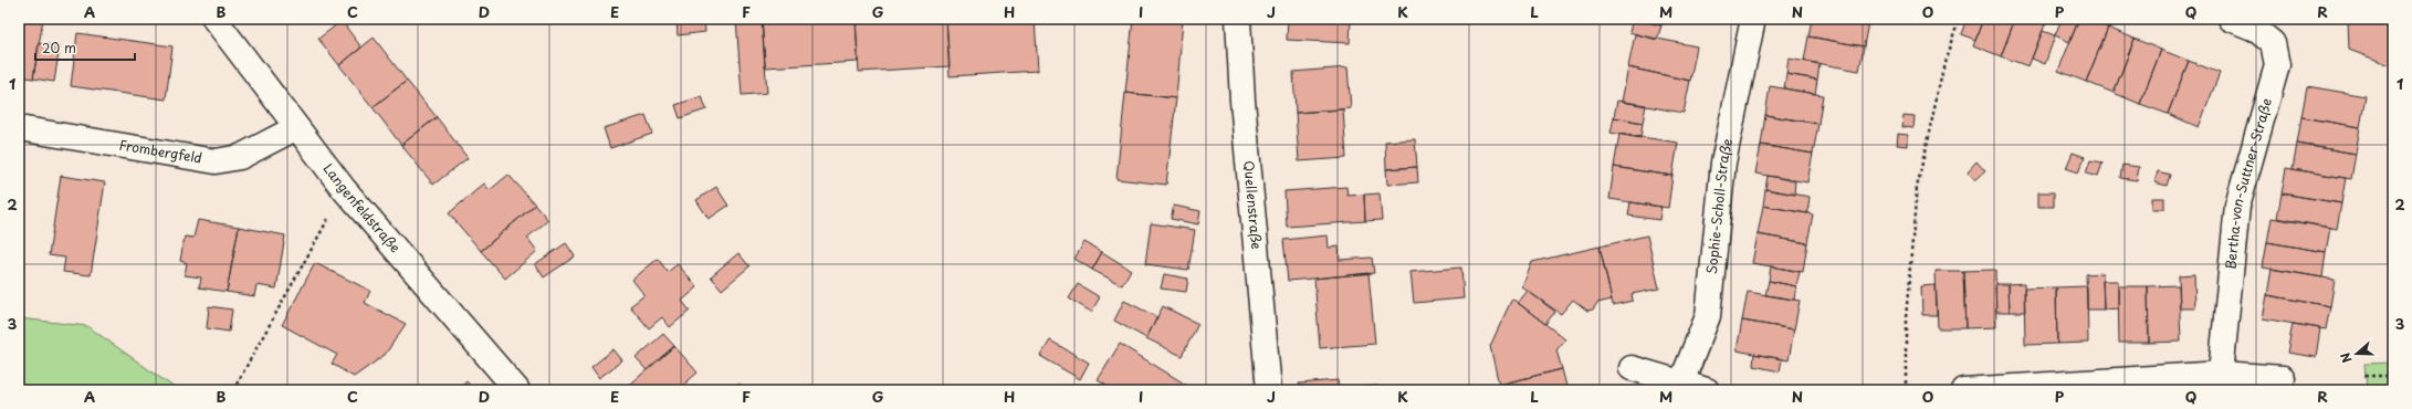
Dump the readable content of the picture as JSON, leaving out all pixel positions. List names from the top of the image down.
{
  "streets": {
    "street": [
      "Frombergfeld",
      "Bertha-von-Suttner-Straße",
      "Quellenstraße",
      "Sophie-Scholl-Straße",
      "Langenfeldstraße"
    ]
  },
  "crossings": [
    ["Frombergfeld", "Langenfeldstraße"]
  ],
  "scale_bar": "20 m",
  "north": "left",
  "grid": {
    "columns": [
      "A",
      "B",
      "C",
      "D",
      "E",
      "F",
      "G",
      "H",
      "I",
      "J",
      "K",
      "L",
      "M",
      "N",
      "O",
      "P",
      "Q",
      "R"
    ],
    "rows": ["1", "2", "3"]
  }
}
